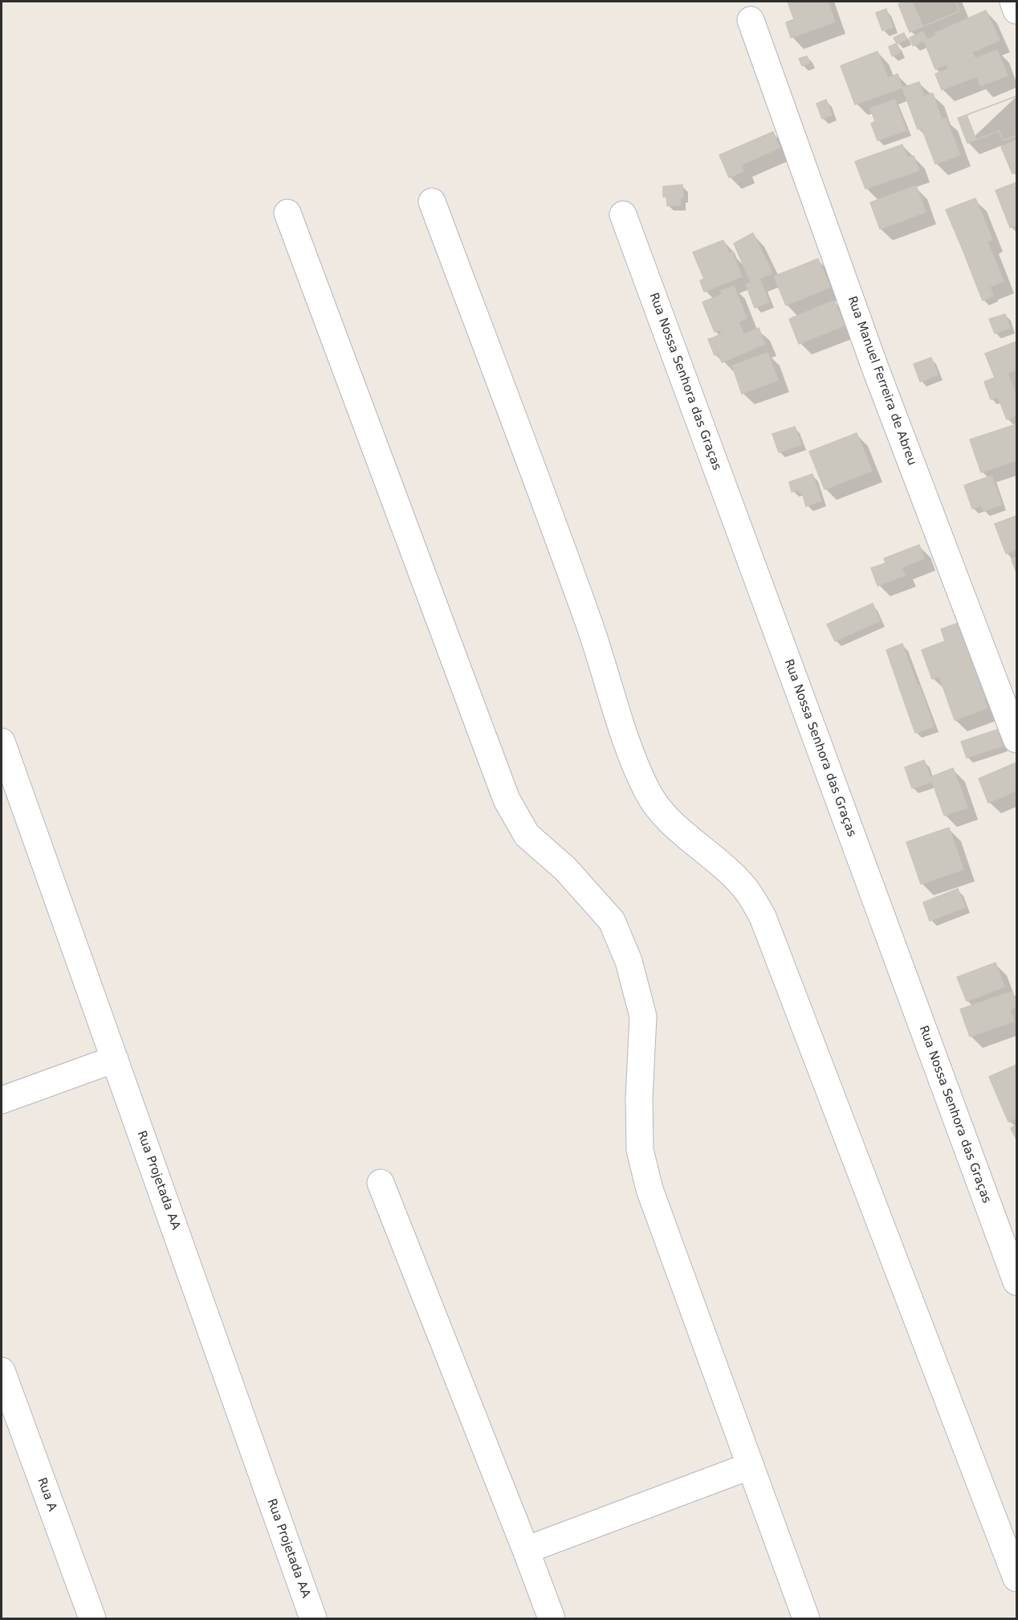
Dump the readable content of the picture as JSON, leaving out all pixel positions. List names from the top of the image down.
{
  "streets": {
    "street": [
      "Rua Manuel Ferreira de Abreu",
      "Rua Nossa Senhora das Graças",
      "Rua Projetada AA",
      "Rua A"
    ]
  }
}
